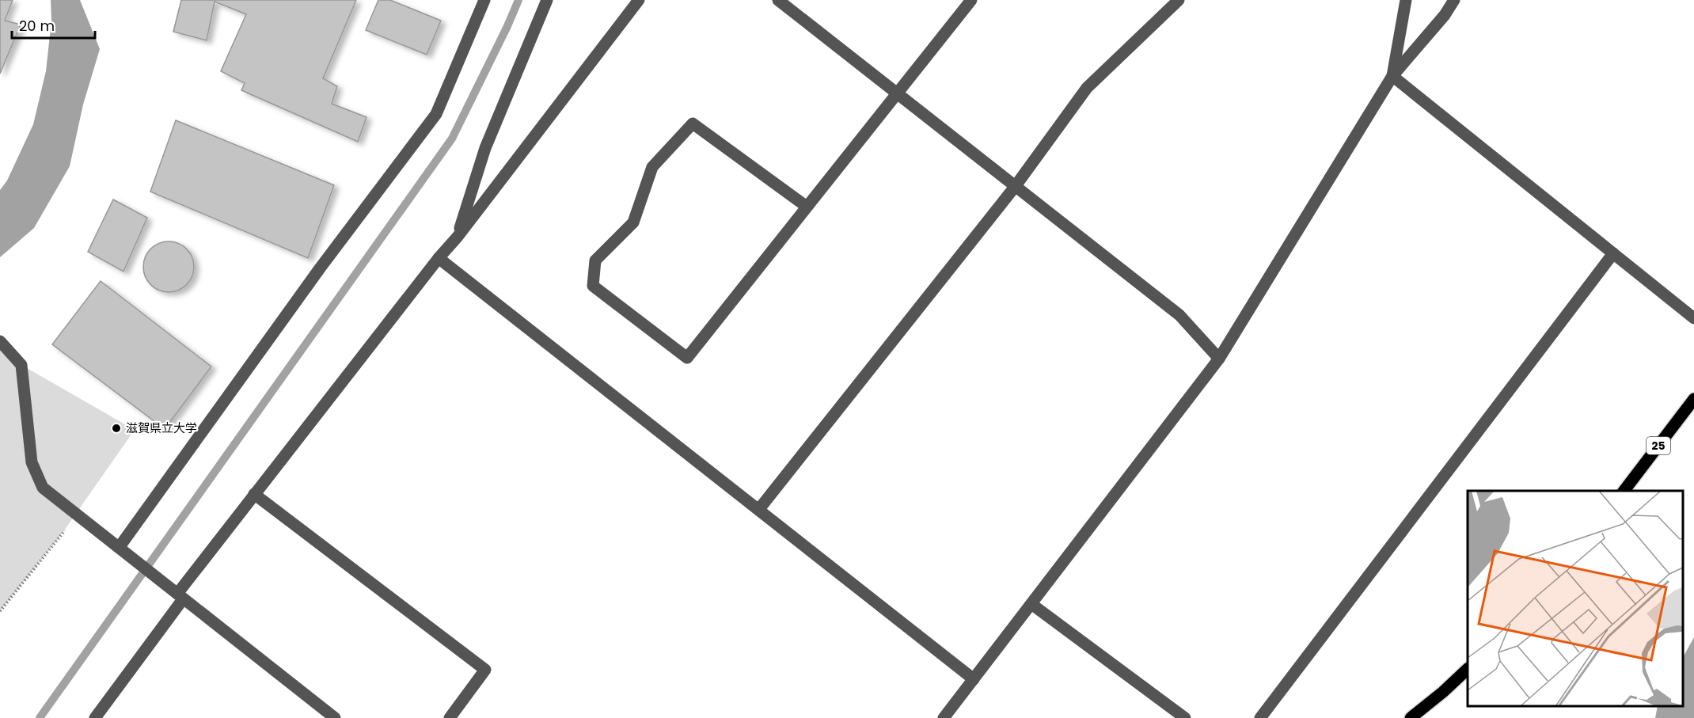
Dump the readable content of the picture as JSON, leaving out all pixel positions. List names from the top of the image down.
{
  "streets": {
    "main road": ["25"]
  },
  "places": ["滋賀県立大学"],
  "scale_bar": "20 m"
}
